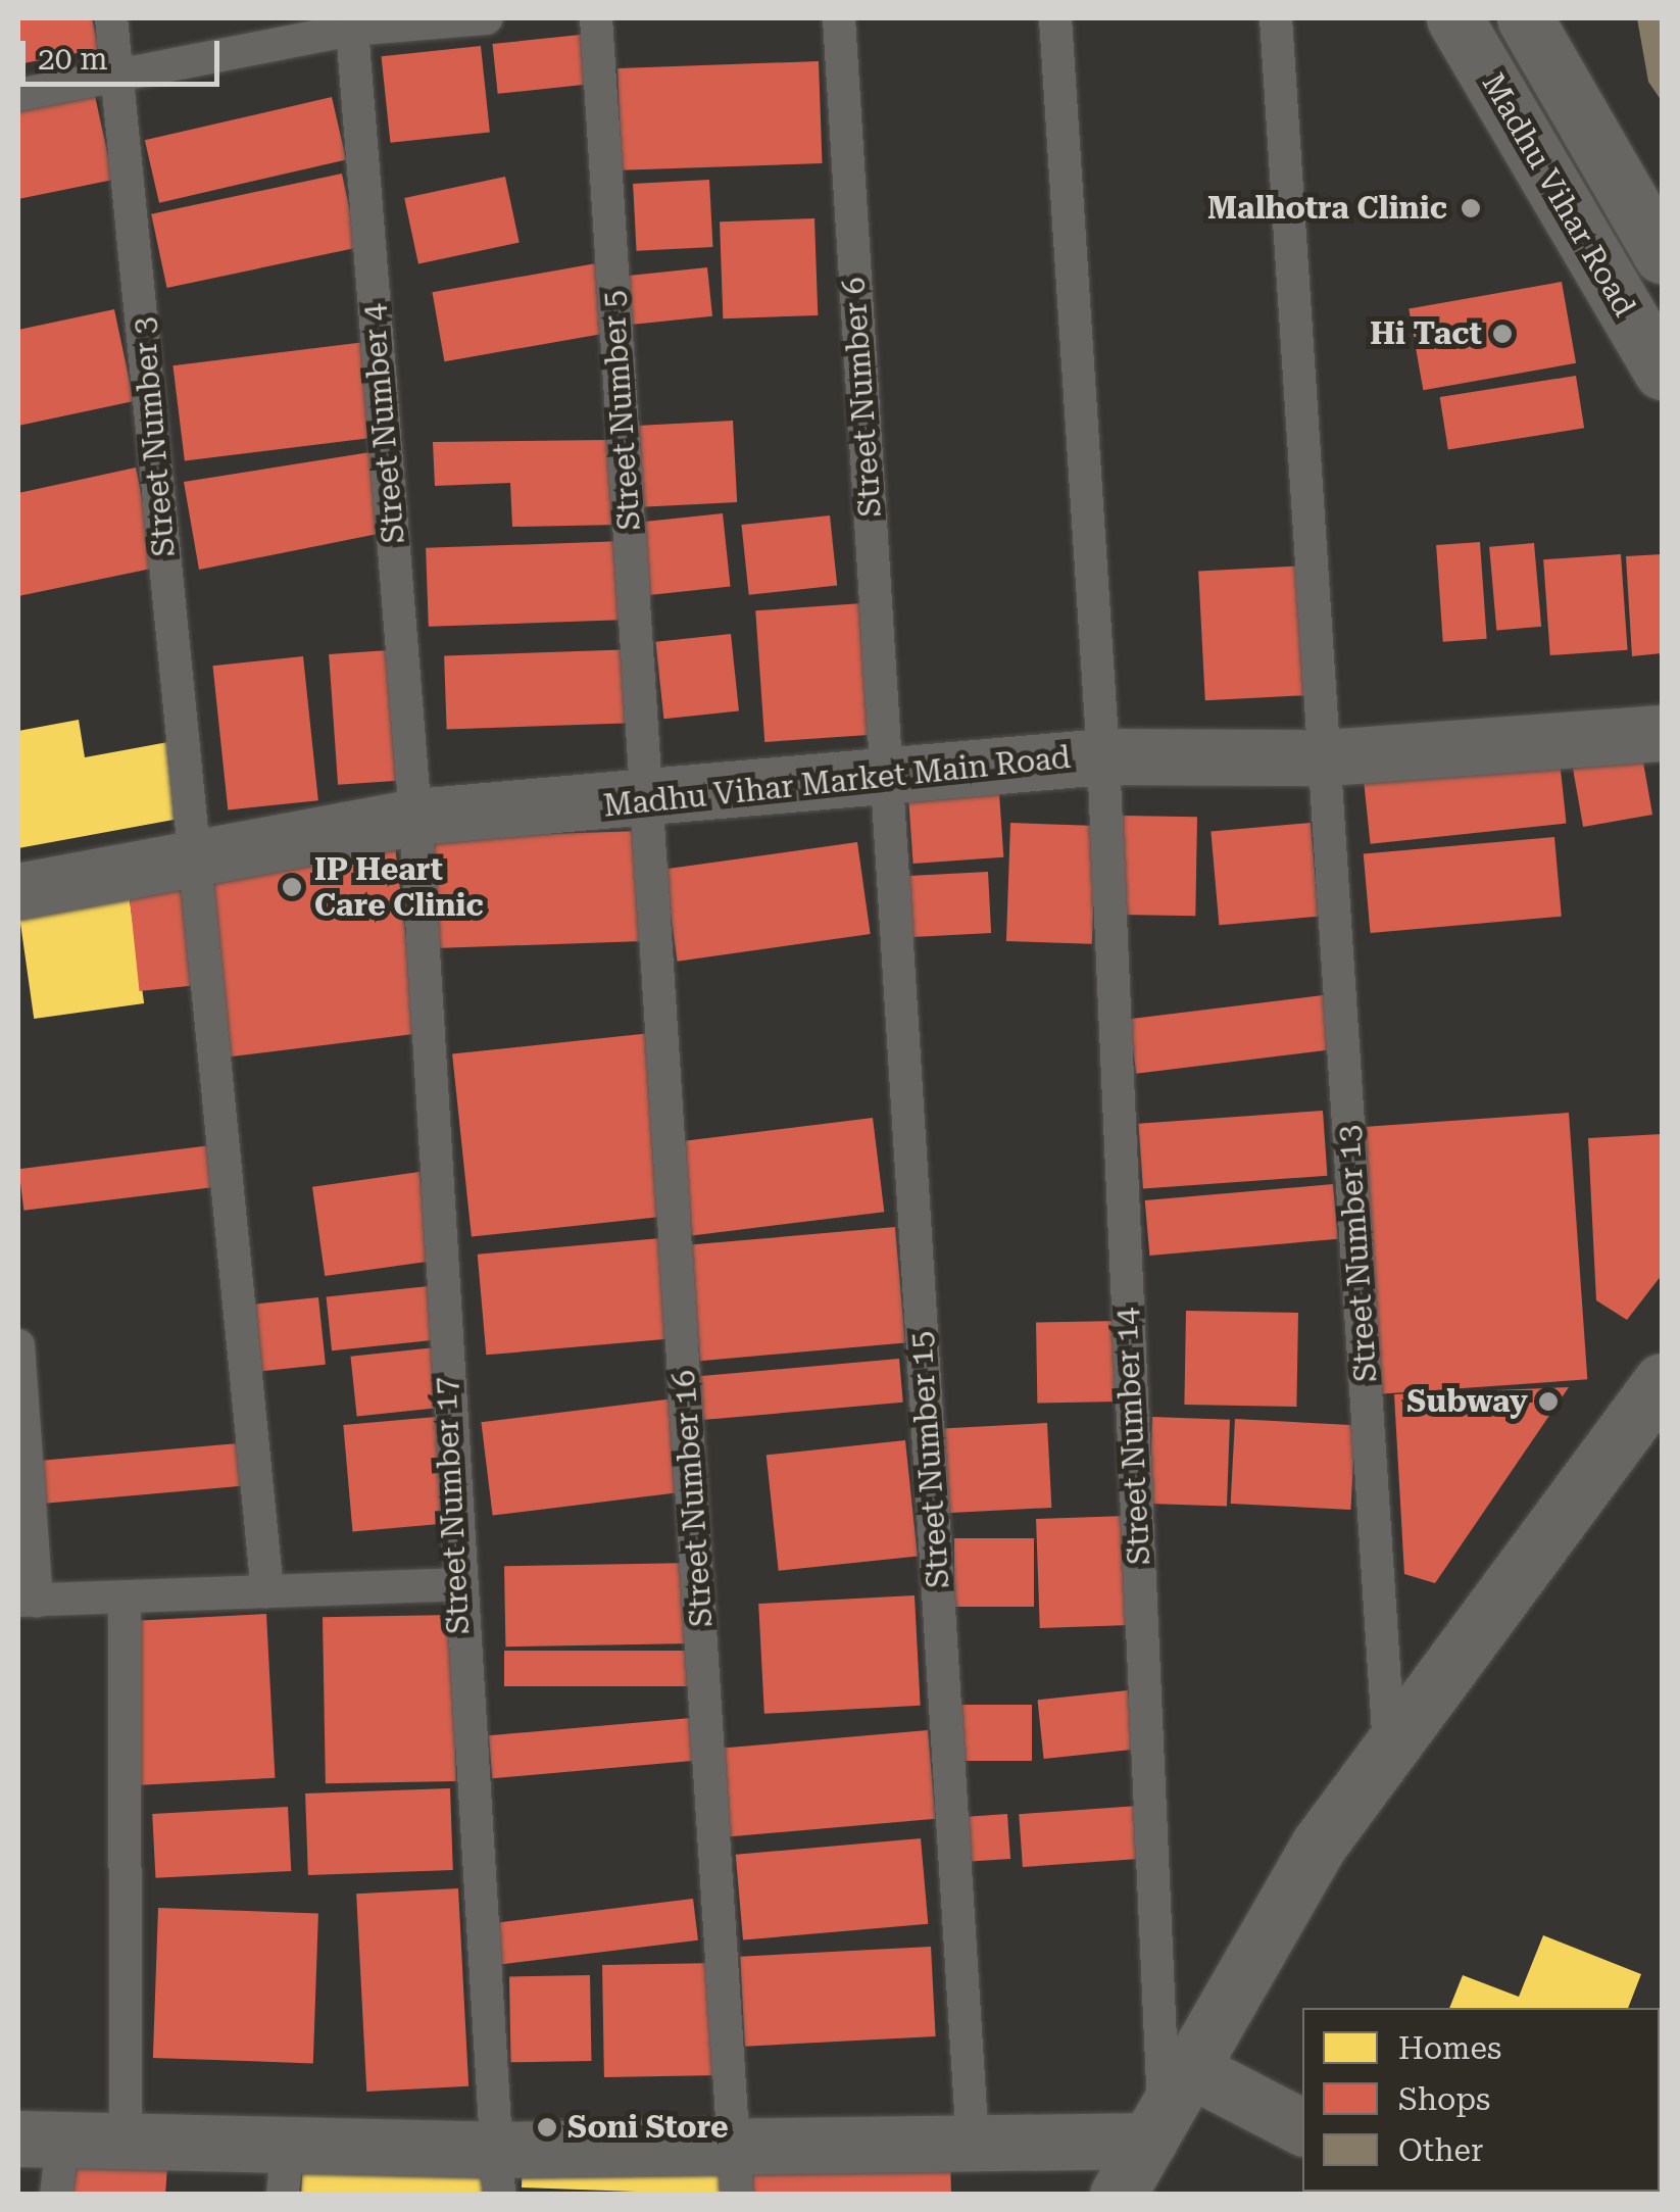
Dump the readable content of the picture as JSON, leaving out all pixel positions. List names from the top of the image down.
{
  "streets": {
    "street": ["Madhu Vihar Road", "Madhu Vihar Market Main Road"],
    "lane": [
      "Street Number 6",
      "Street Number 5",
      "Street Number 4",
      "Street Number 3",
      "Street Number 13",
      "Street Number 14",
      "Street Number 15",
      "Street Number 16",
      "Street Number 17"
    ]
  },
  "crossings": [
    ["Street Number 6", "Madhu Vihar Market Main Road"],
    ["Street Number 6", "Street Number 15"],
    ["Street Number 5", "Madhu Vihar Market Main Road"],
    ["Street Number 5", "Street Number 16"],
    ["Street Number 4", "Madhu Vihar Market Main Road"],
    ["Street Number 4", "Street Number 17"],
    ["Street Number 3", "Madhu Vihar Market Main Road"],
    ["Madhu Vihar Market Main Road", "Street Number 13"],
    ["Madhu Vihar Market Main Road", "Street Number 14"],
    ["Madhu Vihar Market Main Road", "Street Number 15"],
    ["Madhu Vihar Market Main Road", "Street Number 16"],
    ["Madhu Vihar Market Main Road", "Street Number 17"]
  ],
  "places": [
    "Malhotra Clinic",
    "Hi Tact",
    "IP Heart Care Clinic",
    "Subway",
    "Soni Store"
  ],
  "legend": ["Homes", "Shops", "Other"],
  "scale_bar": "20 m"
}
